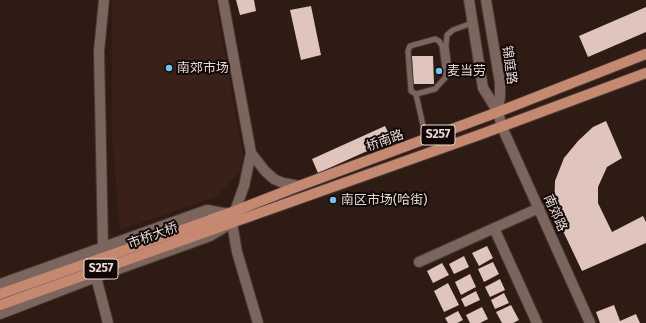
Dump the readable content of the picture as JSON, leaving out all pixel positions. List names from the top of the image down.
{
  "streets": {
    "main road": ["S257", "桥南路", "市桥大桥"],
    "street": ["锦庭路", "南郊路"]
  },
  "crossings": [
    ["锦庭路", "桥南路"],
    ["锦庭路", "南郊路"],
    ["桥南路", "南郊路"],
    ["桥南路", "市桥大桥"]
  ],
  "places": ["南郊市场", "麦当劳", "南区市场(哈街)"]
}
